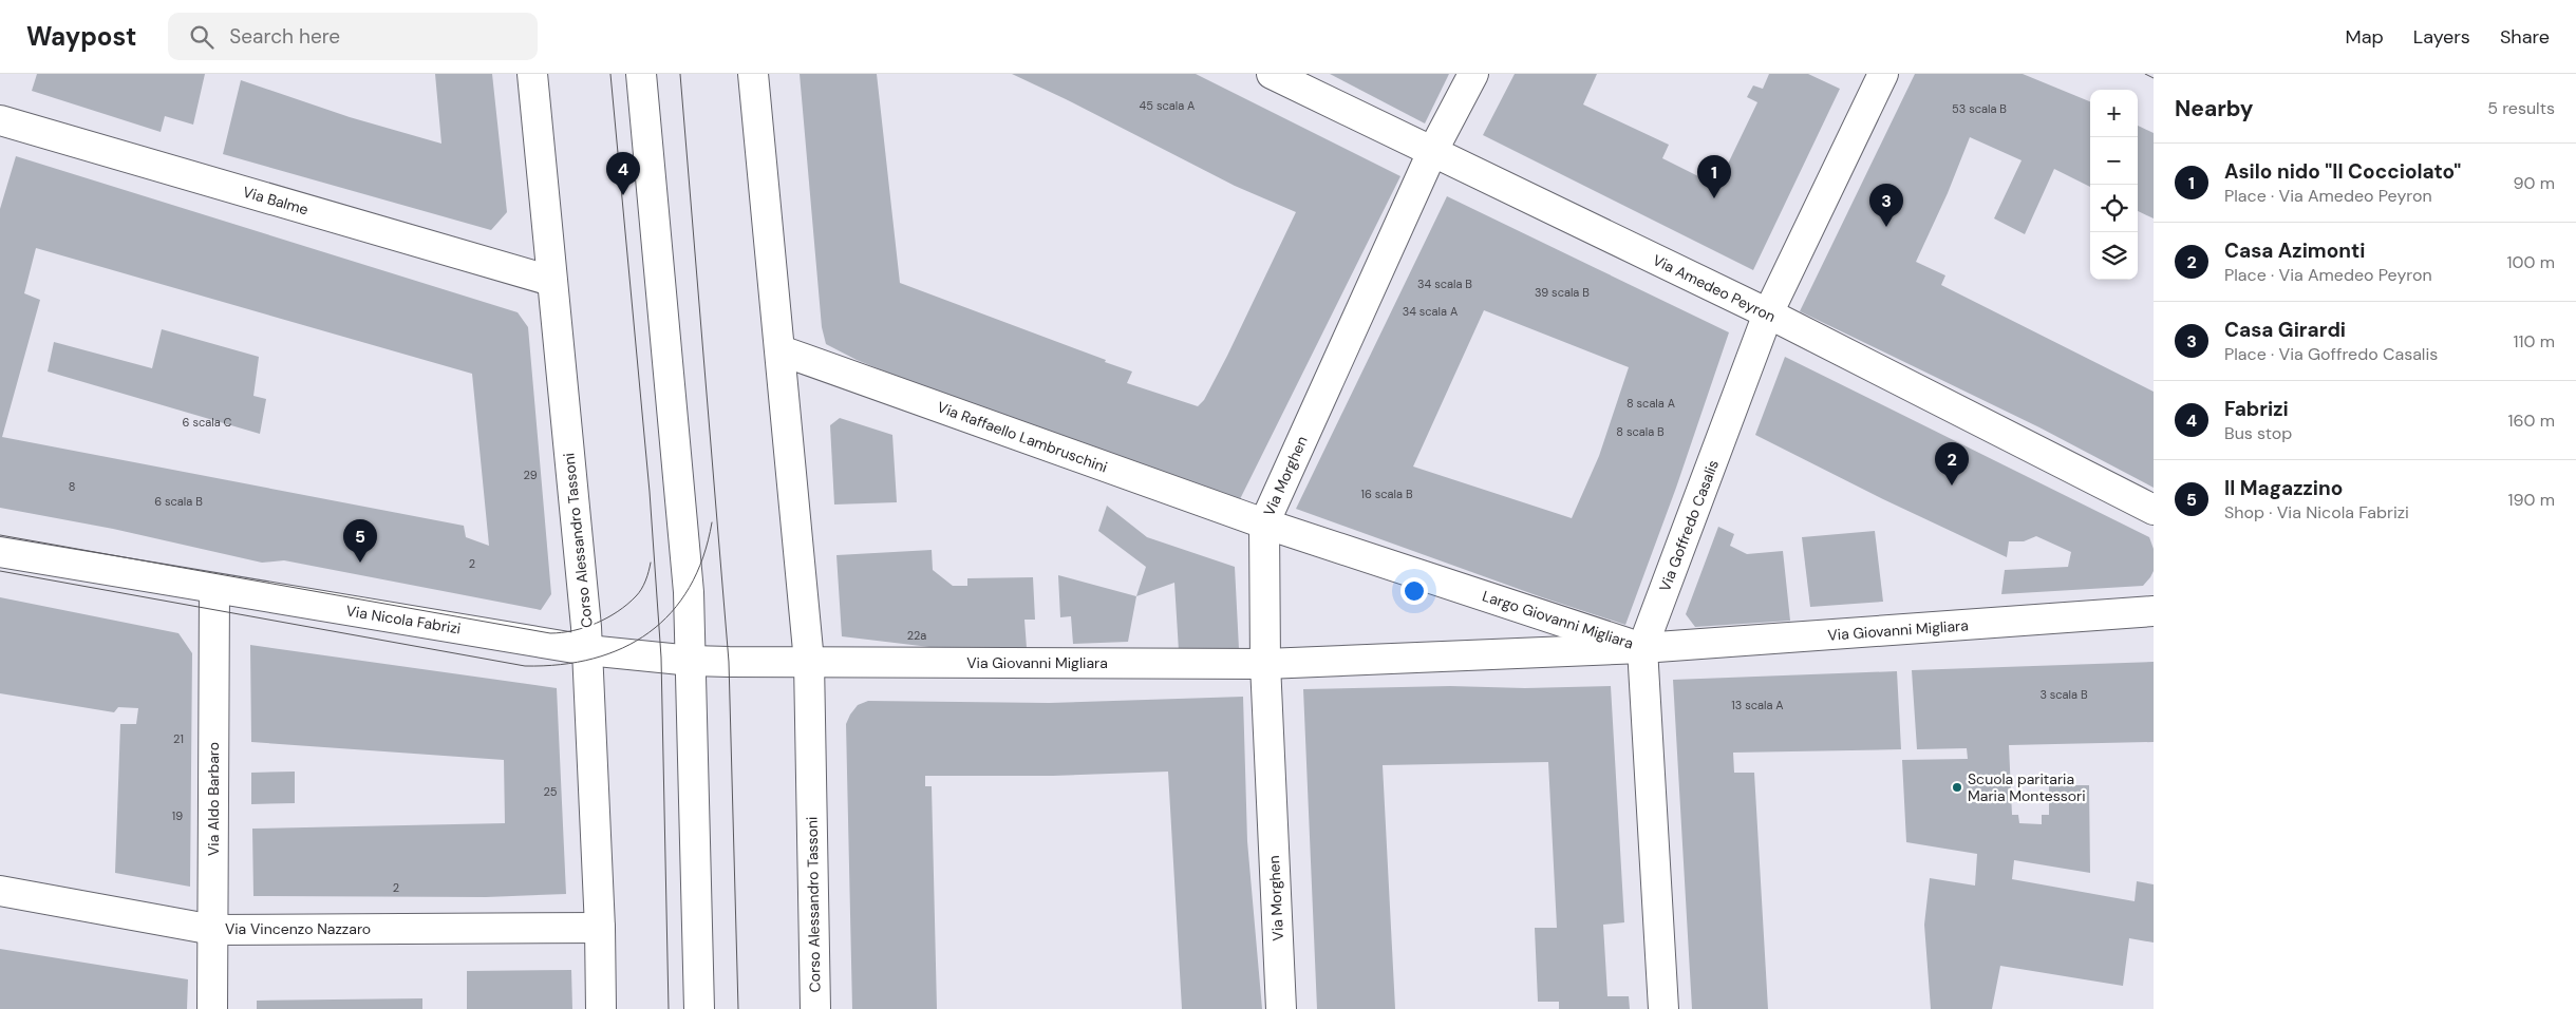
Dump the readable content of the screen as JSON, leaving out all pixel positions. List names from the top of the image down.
{
  "streets": {
    "street": [
      "Via Balme",
      "Via Amedeo Peyron",
      "Via Raffaello Lambruschini",
      "Via Morghen",
      "Via Goffredo Casalis",
      "Corso Alessandro Tassoni",
      "Via Nicola Fabrizi",
      "Largo Giovanni Migliara",
      "Via Giovanni Migliara",
      "Via Aldo Barbaro",
      "Via Vincenzo Nazzaro"
    ]
  },
  "crossings": [
    ["Via Balme", "Corso Alessandro Tassoni"],
    ["Via Amedeo Peyron", "Via Morghen"],
    ["Via Amedeo Peyron", "Via Goffredo Casalis"],
    ["Via Raffaello Lambruschini", "Via Morghen"],
    ["Via Raffaello Lambruschini", "Corso Alessandro Tassoni"],
    ["Via Raffaello Lambruschini", "Largo Giovanni Migliara"],
    ["Via Morghen", "Largo Giovanni Migliara"],
    ["Via Morghen", "Via Giovanni Migliara"],
    ["Via Goffredo Casalis", "Largo Giovanni Migliara"],
    ["Via Goffredo Casalis", "Via Giovanni Migliara"],
    ["Corso Alessandro Tassoni", "Via Nicola Fabrizi"],
    ["Corso Alessandro Tassoni", "Via Giovanni Migliara"],
    ["Corso Alessandro Tassoni", "Via Vincenzo Nazzaro"],
    ["Via Nicola Fabrizi", "Via Giovanni Migliara"],
    ["Via Nicola Fabrizi", "Via Aldo Barbaro"],
    ["Largo Giovanni Migliara", "Via Giovanni Migliara"],
    ["Via Aldo Barbaro", "Via Vincenzo Nazzaro"]
  ],
  "places": ["Scuola paritaria Maria Montessori"],
  "house_numbers": [
    "45 scala A",
    "53 scala B",
    "34 scala B",
    "39 scala B",
    "34 scala A",
    "8 scala A",
    "6 scala C",
    "8 scala B",
    "29",
    "8",
    "16 scala B",
    "6 scala B",
    "2",
    "22a",
    "3 scala B",
    "13 scala A",
    "21",
    "25",
    "19",
    "2"
  ],
  "page": {
    "header": "Waypost",
    "search": "Search here",
    "nav": ["Map", "Layers", "Share"],
    "heading": ["Nearby", "5 results"],
    "map_buttons": ["+", "−"],
    "list": [
      {
        "mark": "1",
        "name": "Asilo nido \"Il Cocciolato\"",
        "note": "Place · Via Amedeo Peyron",
        "value": "90 m"
      },
      {
        "mark": "2",
        "name": "Casa Azimonti",
        "note": "Place · Via Amedeo Peyron",
        "value": "100 m"
      },
      {
        "mark": "3",
        "name": "Casa Girardi",
        "note": "Place · Via Goffredo Casalis",
        "value": "110 m"
      },
      {
        "mark": "4",
        "name": "Fabrizi",
        "note": "Bus stop",
        "value": "160 m"
      },
      {
        "mark": "5",
        "name": "Il Magazzino",
        "note": "Shop · Via Nicola Fabrizi",
        "value": "190 m"
      }
    ],
    "pins": [
      "4",
      "1",
      "3",
      "2",
      "5"
    ]
  }
}
